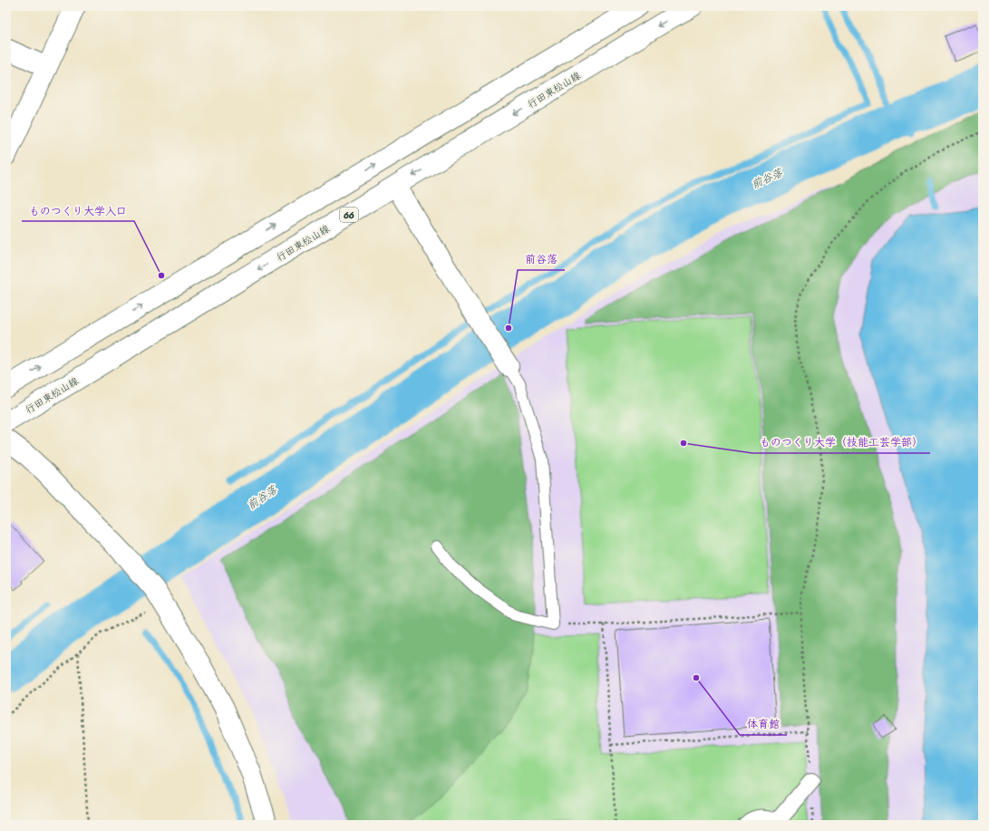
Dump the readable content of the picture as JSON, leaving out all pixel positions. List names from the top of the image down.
{
  "streets": {
    "main road": ["行田東松山線", "66"]
  },
  "water": ["前谷落"],
  "places": [
    "ものつくり大学入口",
    "前谷落",
    "ものつくり大学（技能工芸学部）",
    "体育館"
  ]
}
